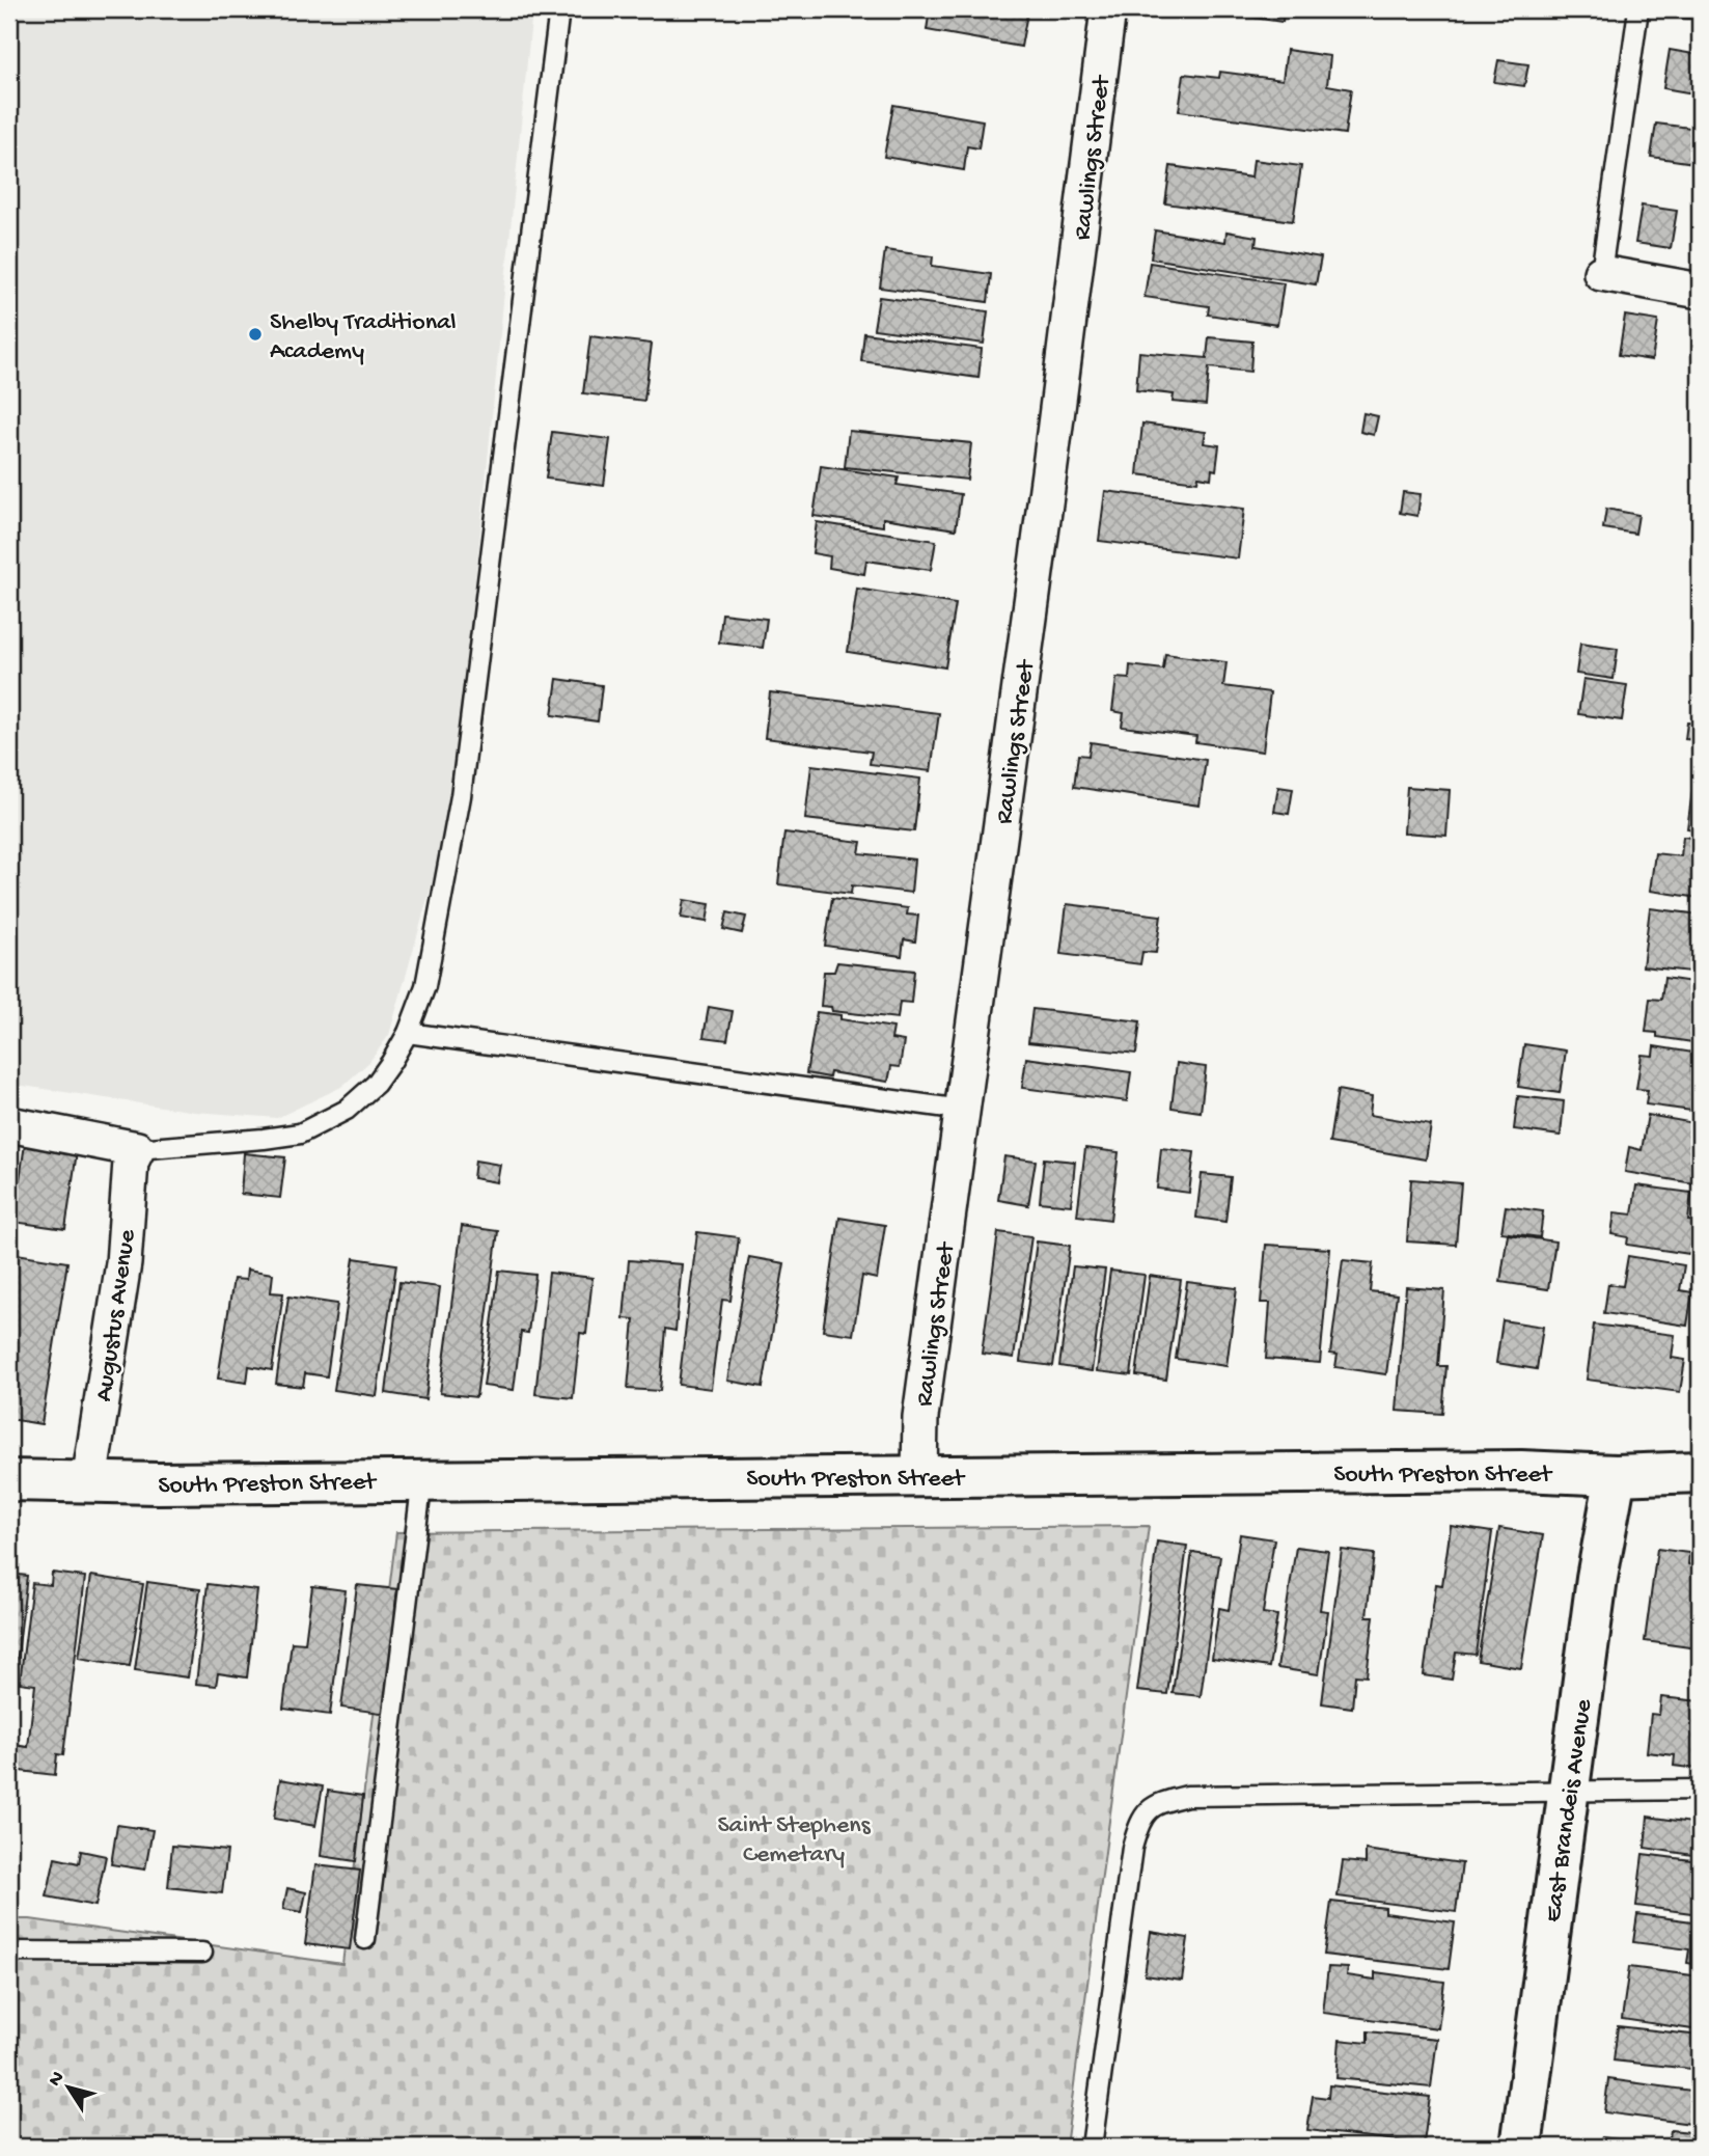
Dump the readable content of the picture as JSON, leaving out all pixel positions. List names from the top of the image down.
{
  "streets": {
    "main road": ["South Preston Street", "East Brandeis Avenue"],
    "street": ["Rawlings Street", "Augustus Avenue"]
  },
  "crossings": [
    ["Rawlings Street", "South Preston Street"],
    ["Augustus Avenue", "South Preston Street"],
    ["South Preston Street", "East Brandeis Avenue"]
  ],
  "parks": ["Saint Stephens Cemetary"],
  "places": ["Shelby Traditional Academy"],
  "north": "top left"
}
